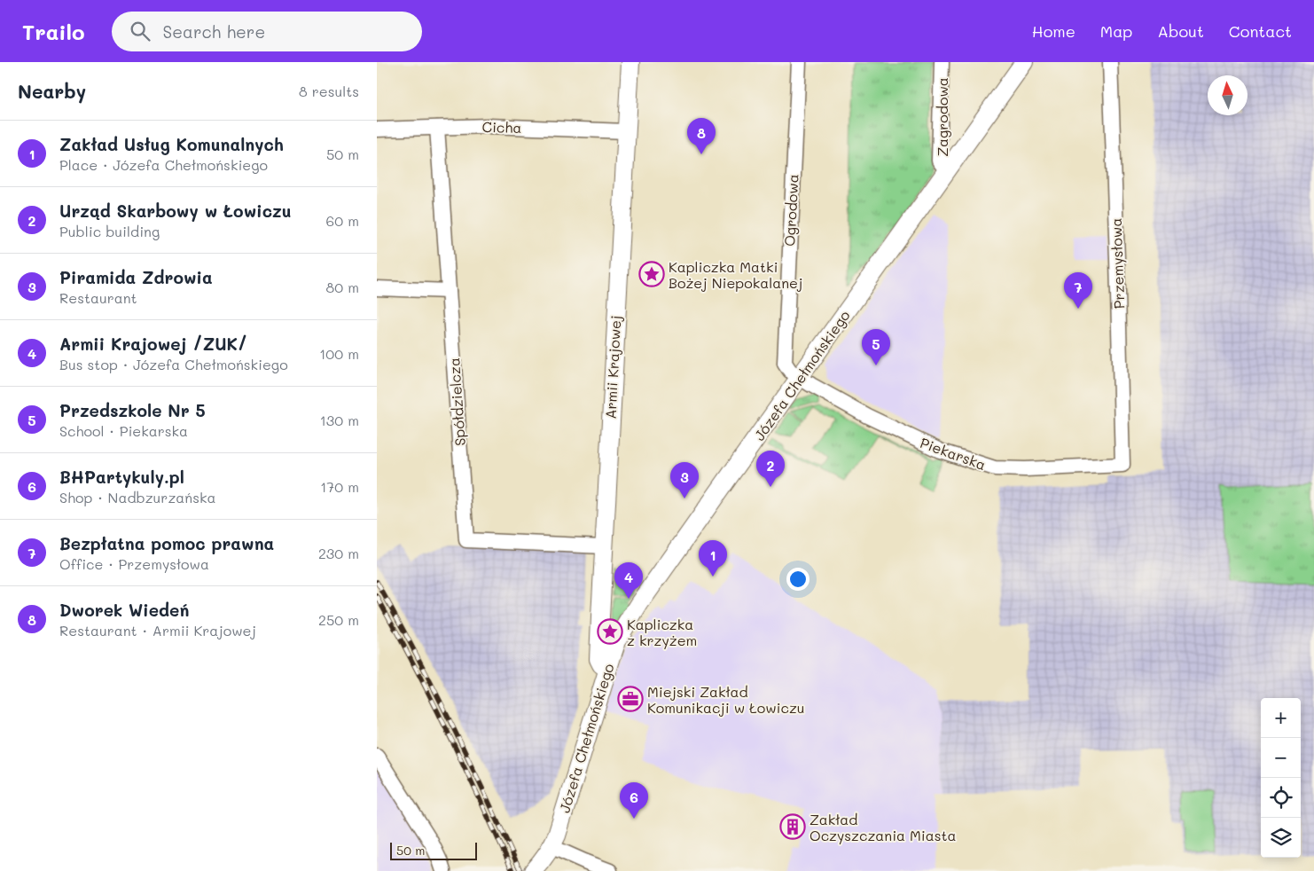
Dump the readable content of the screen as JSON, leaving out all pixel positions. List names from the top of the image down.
{
  "streets": {
    "street": [
      "Zagrodowa",
      "Cicha",
      "Ogrodowa",
      "Przemysłowa",
      "Armii Krajowej",
      "Józefa Chełmońskiego",
      "Spółdzielcza",
      "Piekarska"
    ]
  },
  "crossings": [
    ["Zagrodowa", "Józefa Chełmońskiego"],
    ["Cicha", "Armii Krajowej"],
    ["Cicha", "Spółdzielcza"],
    ["Ogrodowa", "Józefa Chełmońskiego"],
    ["Ogrodowa", "Piekarska"],
    ["Przemysłowa", "Piekarska"],
    ["Armii Krajowej", "Józefa Chełmońskiego"],
    ["Armii Krajowej", "Spółdzielcza"],
    ["Józefa Chełmońskiego", "Piekarska"]
  ],
  "places": {
    "place": ["Kapliczka Matki Bożej Niepokalanej", "Kapliczka z krzyżem"],
    "office": ["Miejski Zakład Komunikacji w Łowiczu"],
    "building": ["Zakład Oczyszczania Miasta"]
  },
  "scale_bar": "50 m",
  "north": "top",
  "page": {
    "header": "Trailo",
    "search": "Search here",
    "nav": [
      "Home",
      "Map",
      "About",
      "Contact"
    ],
    "heading": ["Nearby", "8 results"],
    "pins": [
      "8",
      "7",
      "5",
      "2",
      "3",
      "1",
      "4",
      "6"
    ],
    "list": [
      {
        "mark": "1",
        "name": "Zakład Usług Komunalnych",
        "note": "Place · Józefa Chełmońskiego",
        "value": "50 m"
      },
      {
        "mark": "2",
        "name": "Urząd Skarbowy w Łowiczu",
        "note": "Public building",
        "value": "60 m"
      },
      {
        "mark": "3",
        "name": "Piramida Zdrowia",
        "note": "Restaurant",
        "value": "80 m"
      },
      {
        "mark": "4",
        "name": "Armii Krajowej /ZUK/",
        "note": "Bus stop · Józefa Chełmońskiego",
        "value": "100 m"
      },
      {
        "mark": "5",
        "name": "Przedszkole Nr 5",
        "note": "School · Piekarska",
        "value": "130 m"
      },
      {
        "mark": "6",
        "name": "BHPartykuly.pl",
        "note": "Shop · Nadbzurzańska",
        "value": "170 m"
      },
      {
        "mark": "7",
        "name": "Bezpłatna pomoc prawna",
        "note": "Office · Przemysłowa",
        "value": "230 m"
      },
      {
        "mark": "8",
        "name": "Dworek Wiedeń",
        "note": "Restaurant · Armii Krajowej",
        "value": "250 m"
      }
    ],
    "map_buttons": ["+", "−"],
    "scale": "50 m"
  }
}
